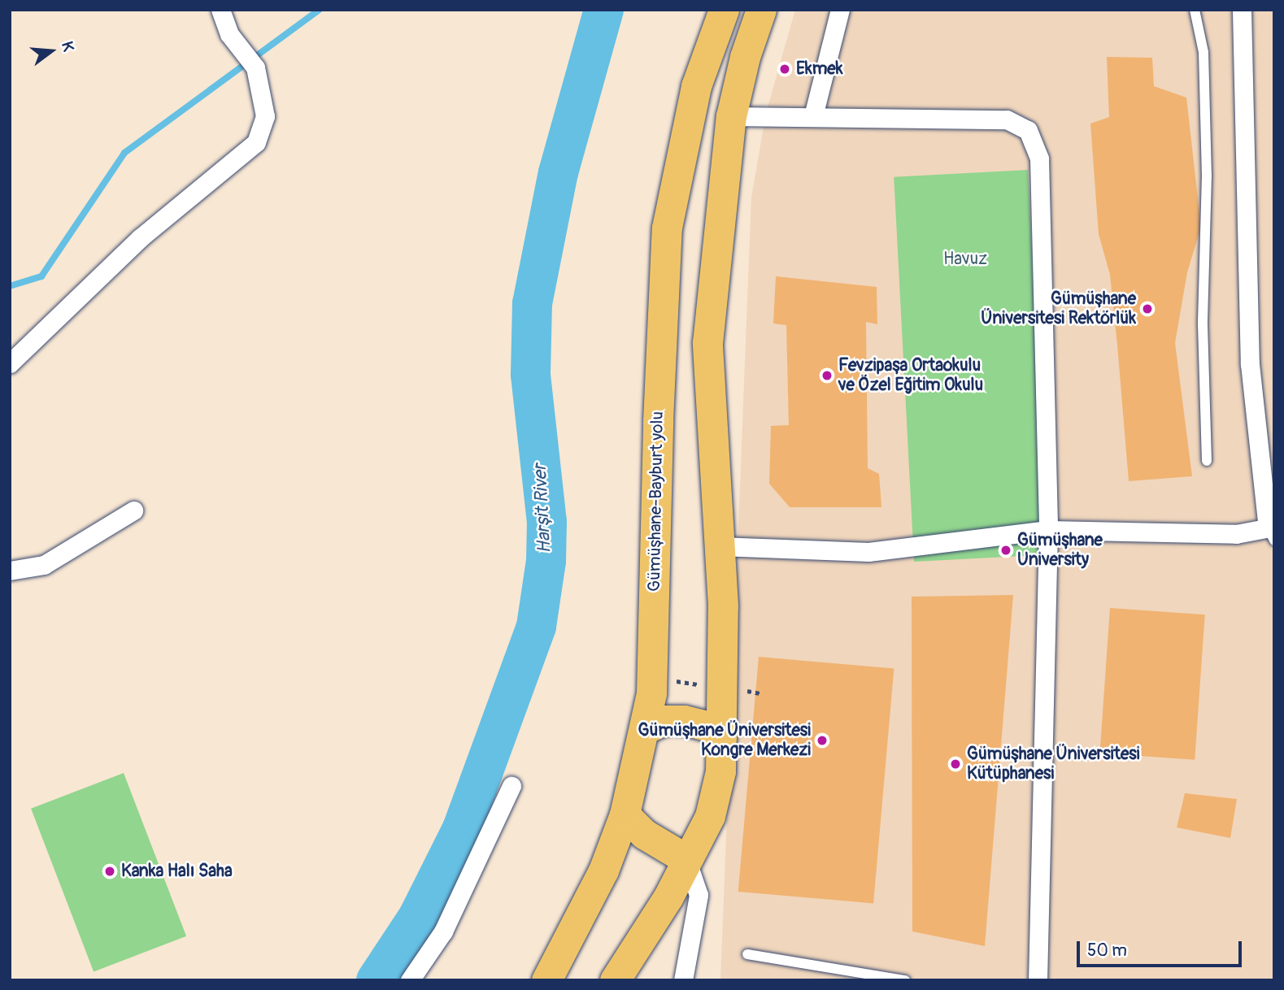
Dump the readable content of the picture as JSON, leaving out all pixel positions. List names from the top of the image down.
{
  "streets": {
    "main road": ["Gümüşhane-Bayburt yolu"]
  },
  "water": ["Harşit River"],
  "parks": ["Havuz"],
  "places": [
    "Ekmek",
    "Gümüşhane Üniversitesi Rektörlük",
    "Fevzipaşa Ortaokulu ve Özel Eğitim Okulu",
    "Gümüşhane University",
    "Gümüşhane Üniversitesi Kongre Merkezi",
    "Gümüşhane Üniversitesi Kütüphanesi",
    "Kanka Halı Saha"
  ],
  "scale_bar": "50 m",
  "north": "right"
}
